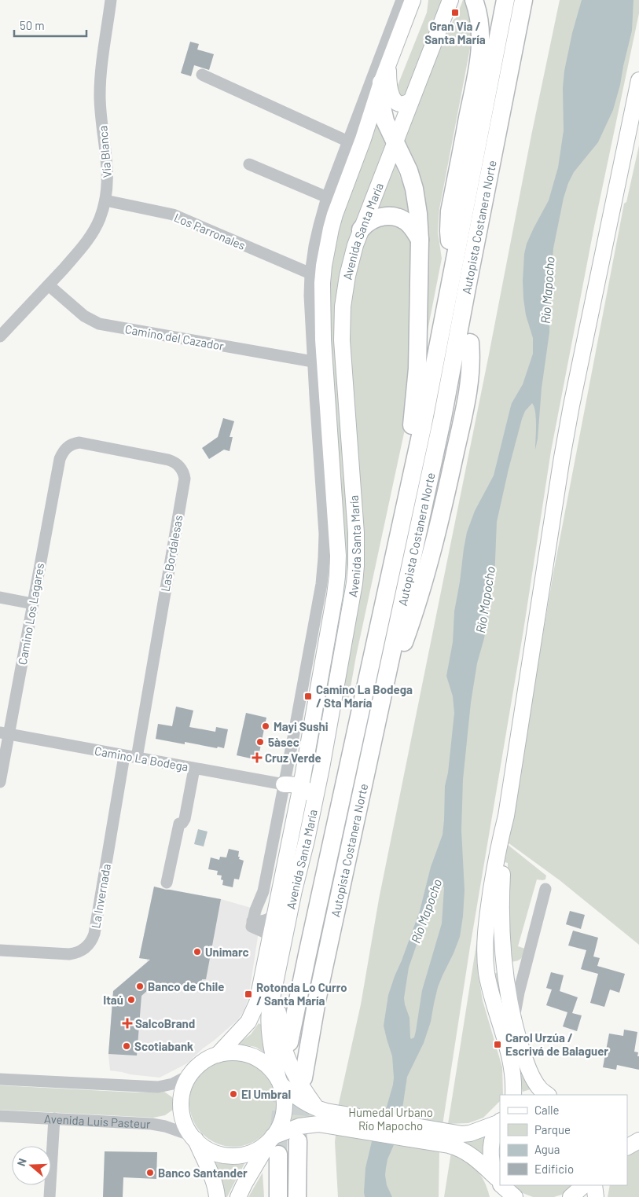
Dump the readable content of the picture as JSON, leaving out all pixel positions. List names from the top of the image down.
{
  "streets": {
    "highway": ["Autopista Costanera Norte"],
    "main road": ["Avenida Santa María"],
    "street": [
      "Vía Blanca",
      "Los Parronales",
      "Camino del Cazador",
      "Las Bordalesas",
      "Camino Los Lagares",
      "Camino La Bodega",
      "La Invernada",
      "Avenida Luis Pasteur"
    ]
  },
  "crossings": [
    ["Vía Blanca", "Los Parronales"],
    ["Vía Blanca", "Camino del Cazador"],
    ["Avenida Santa María", "Avenida Luis Pasteur"],
    ["Las Bordalesas", "Camino Los Lagares"],
    ["Las Bordalesas", "Camino La Bodega"],
    ["Camino Los Lagares", "Camino La Bodega"],
    ["Camino La Bodega", "La Invernada"]
  ],
  "water": ["Río Mapocho"],
  "parks": ["Humedal Urbano Río Mapocho"],
  "places": {
    "transit": [
      "Gran Via / Santa María",
      "Camino La Bodega / Sta María",
      "Rotonda Lo Curro / Santa María",
      "Carol Urzúa / Escrivá de Balaguer"
    ],
    "other": [
      "Mayi Sushi",
      "5àsec",
      "Unimarc",
      "Banco de Chile",
      "Itaú",
      "Scotiabank",
      "El Umbral",
      "Banco Santander"
    ],
    "health": ["Cruz Verde", "SalcoBrand"]
  },
  "legend": [
    "Calle",
    "Parque",
    "Agua",
    "Edificio"
  ],
  "scale_bar": "50 m",
  "north": "left"
}
